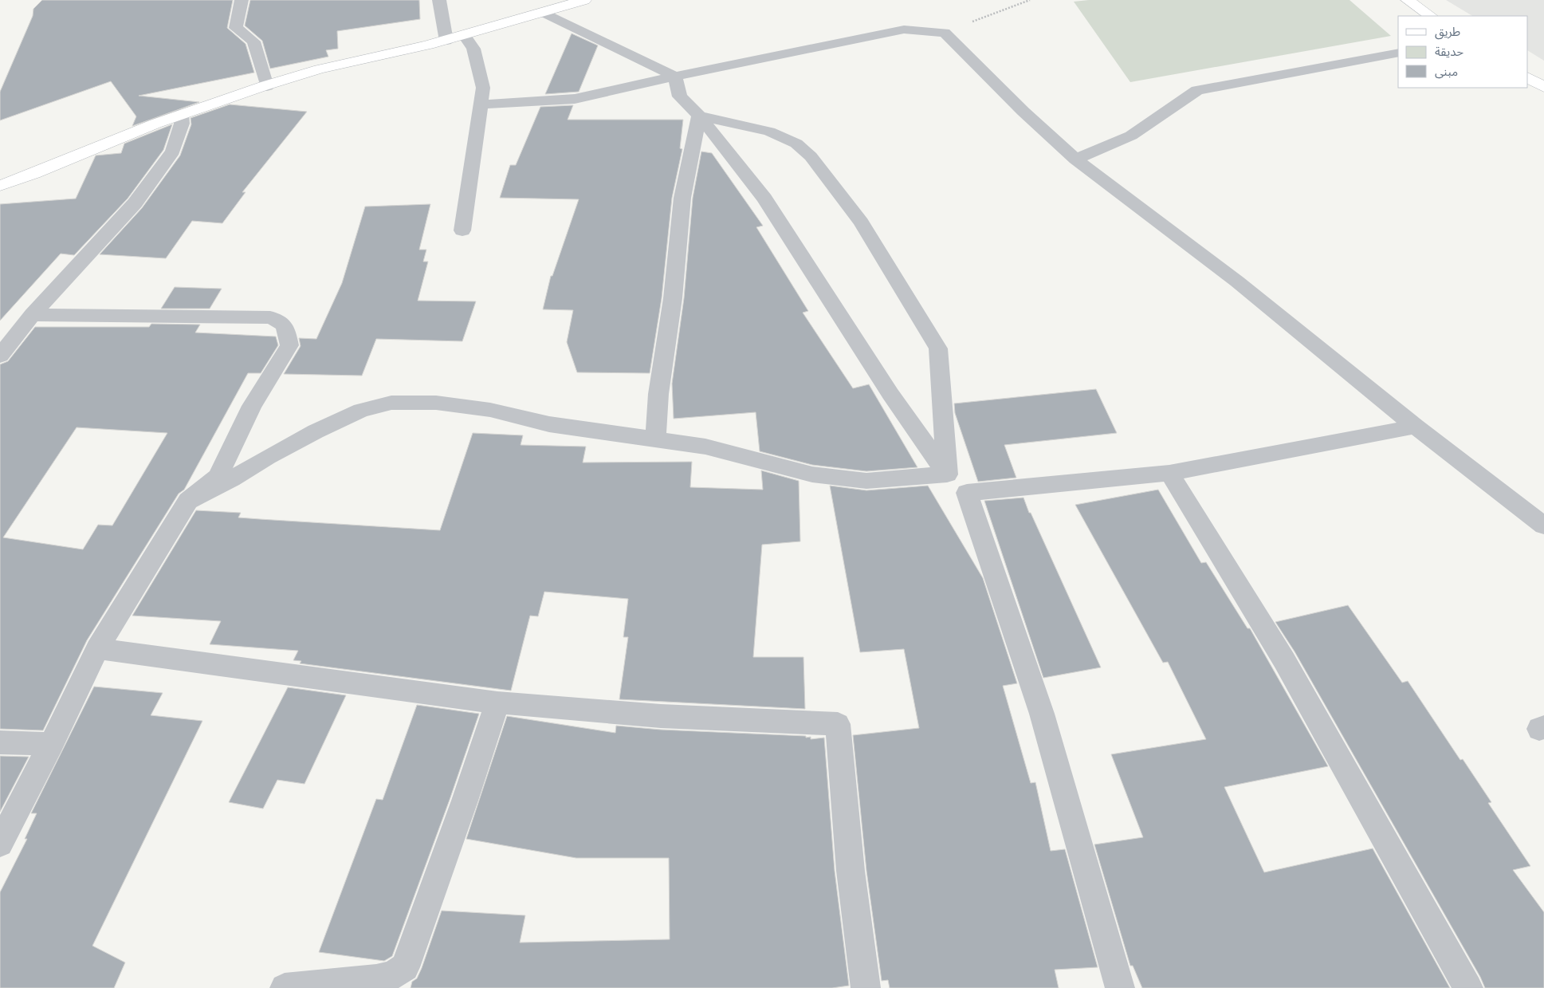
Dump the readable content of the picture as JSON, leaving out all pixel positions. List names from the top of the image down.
{
  "legend": ["طريق", "حديقة", "مبنى"]
}
